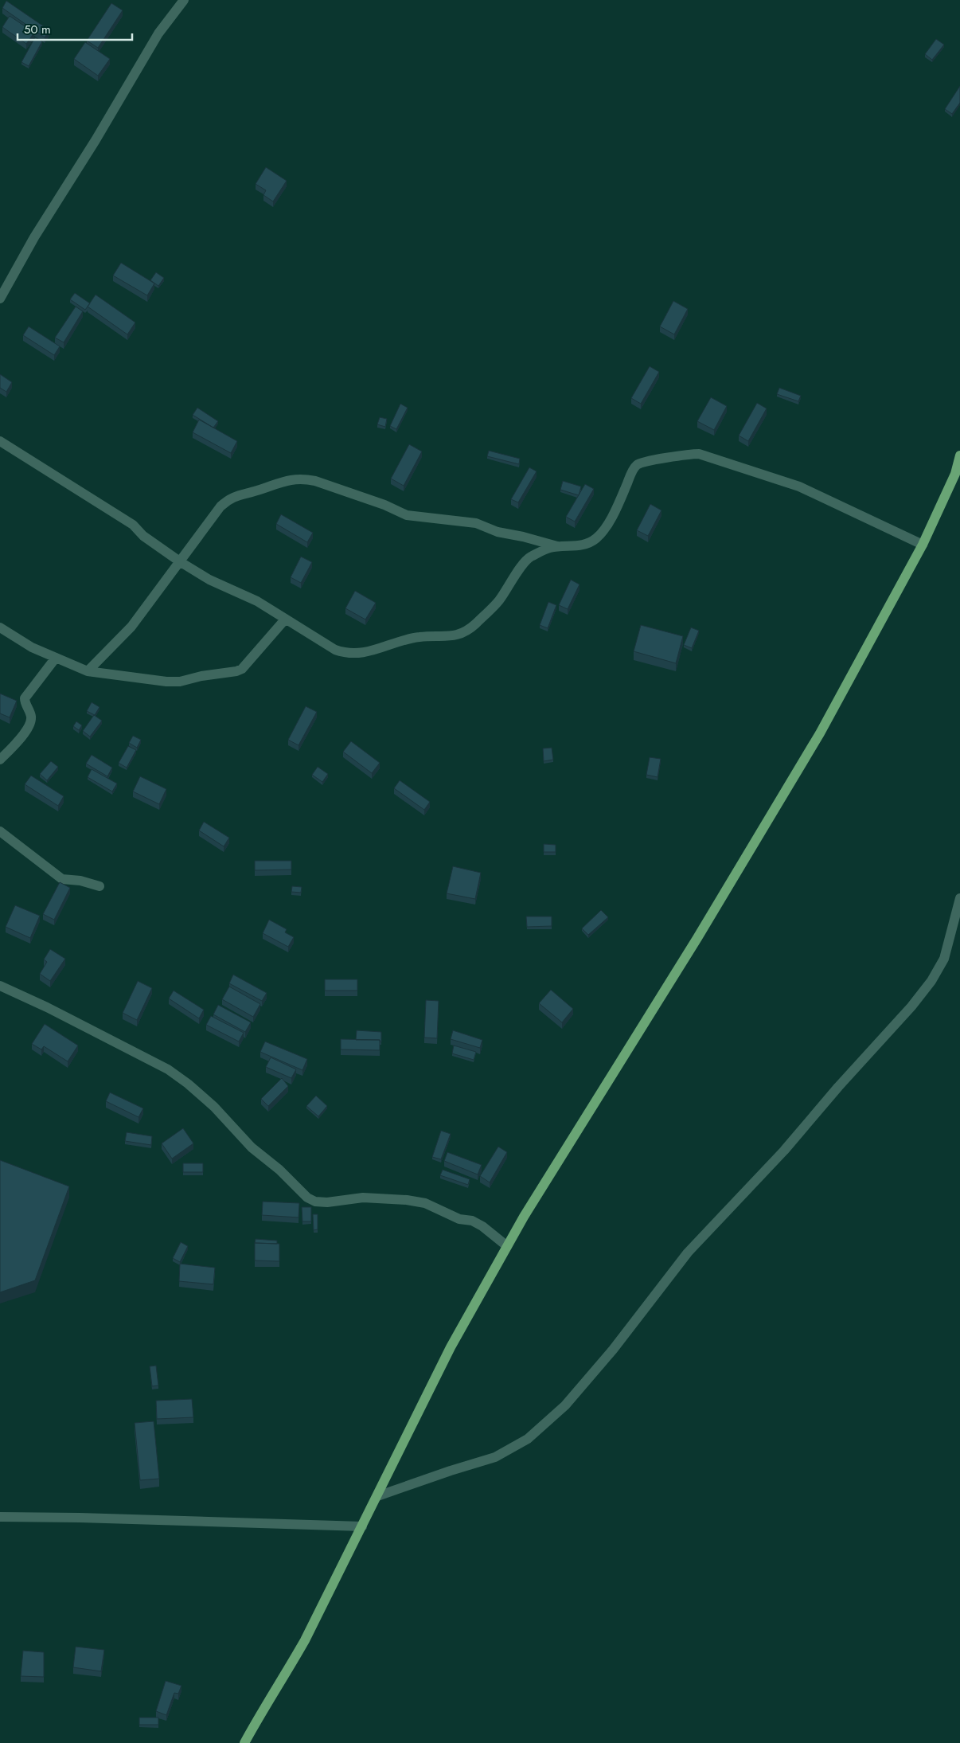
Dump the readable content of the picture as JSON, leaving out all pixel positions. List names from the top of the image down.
{
  "scale_bar": "50 m"
}
